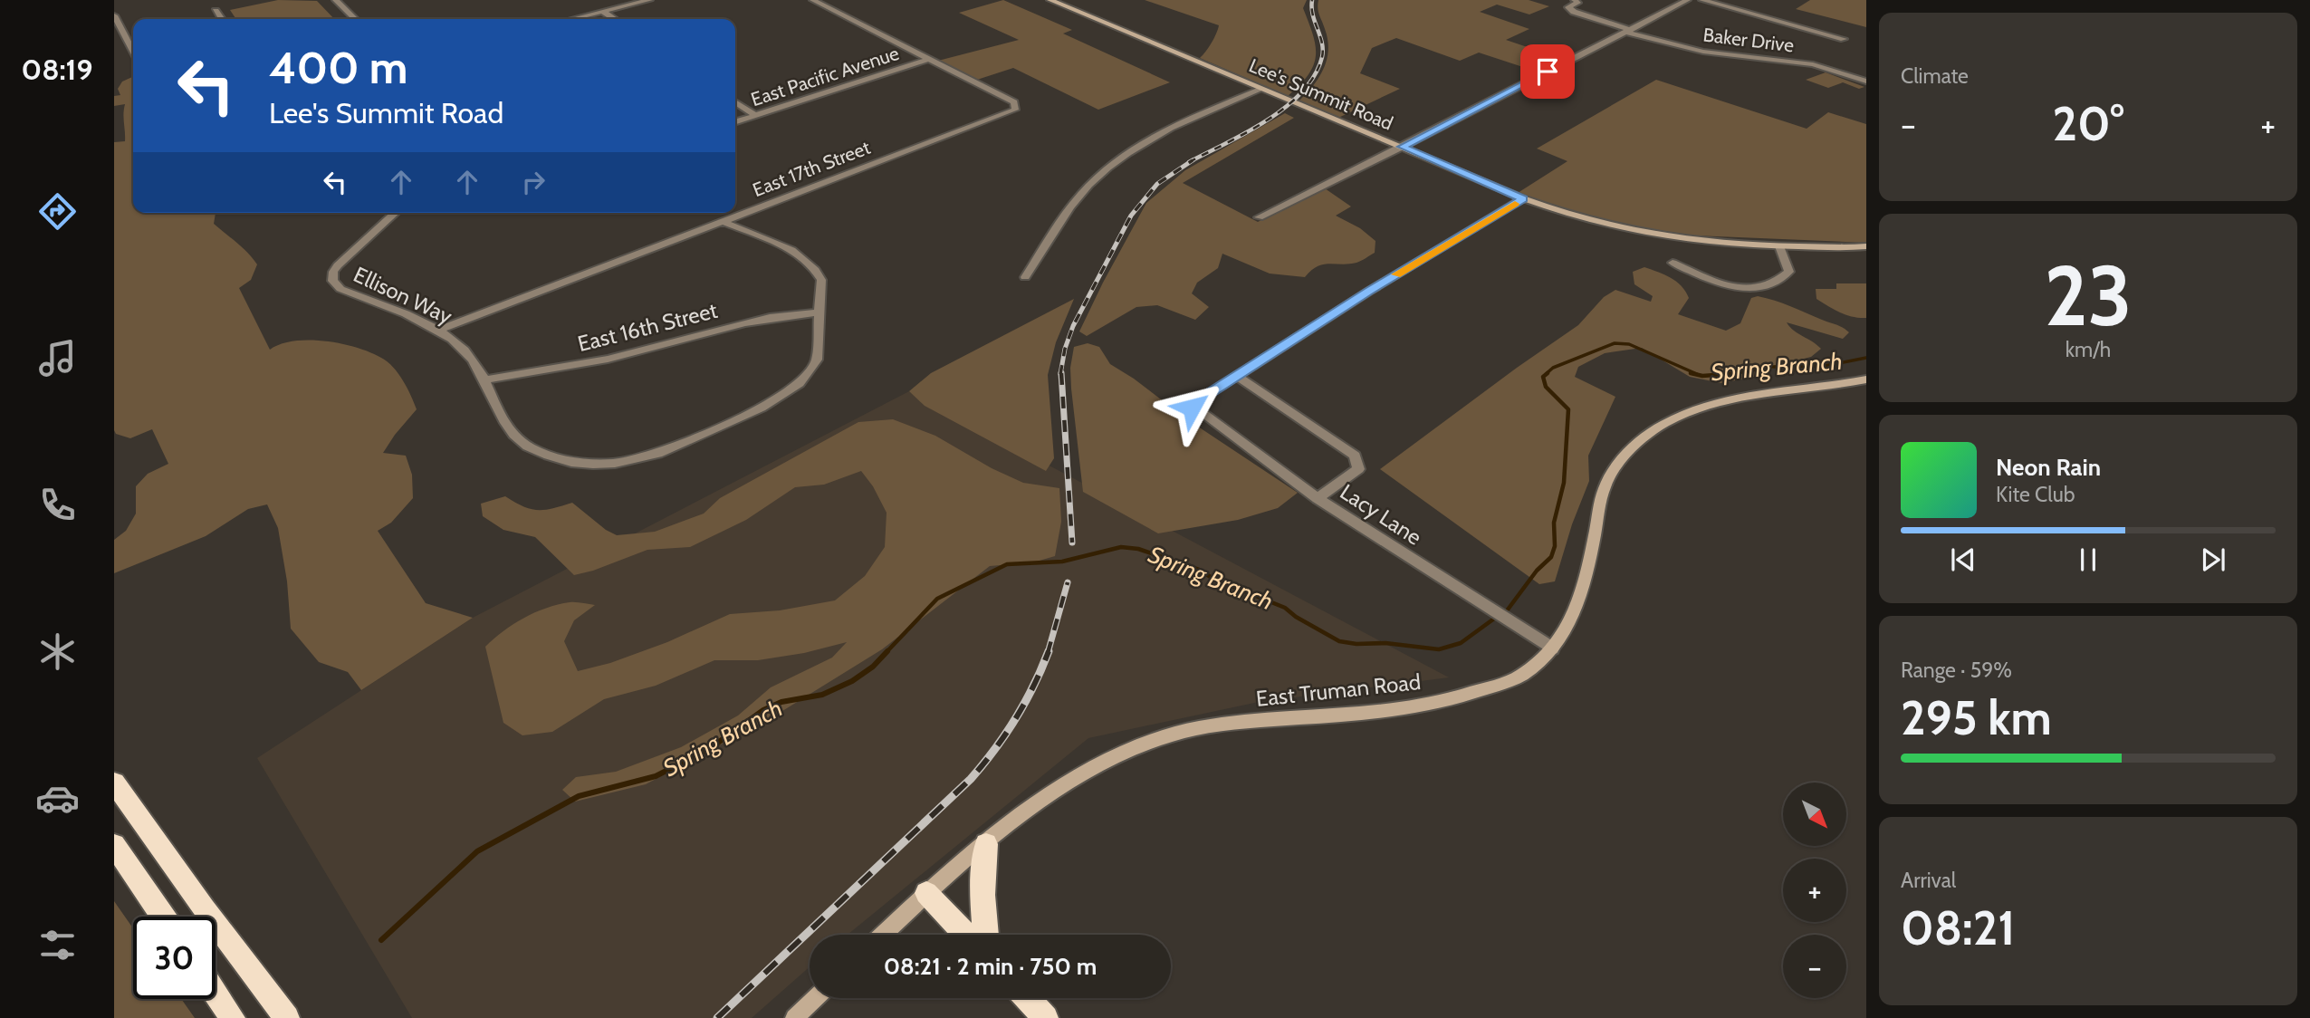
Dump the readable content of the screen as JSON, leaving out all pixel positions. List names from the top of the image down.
{
  "streets": {
    "main road": ["Lee's Summit Road", "East Truman Road"],
    "street": [
      "Baker Drive",
      "East Pacific Avenue",
      "East 17th Street",
      "Ellison Way",
      "East 16th Street",
      "Lacy Lane"
    ]
  },
  "crossings": [
    ["East Pacific Avenue", "East 17th Street"],
    ["East 17th Street", "Ellison Way"],
    ["Ellison Way", "East 16th Street"],
    ["Lacy Lane", "East Truman Road"]
  ],
  "water": ["Spring Branch"],
  "north": "bottom right",
  "page": {
    "tabs": "08:19",
    "tile": [
      "Climate",
      ["23", "km/h"],
      ["Range · 59%", "295 km"],
      ["Arrival", "08:21"]
    ],
    "turn": ["400 m", "Lee's Summit Road"],
    "heat": ["−", "20°", "+"],
    "song": ["Neon Rain", "Kite Club"],
    "map_buttons": ["+", "−"],
    "limit": "30",
    "trip": "08:21 · 2 min · 750 m"
  }
}
